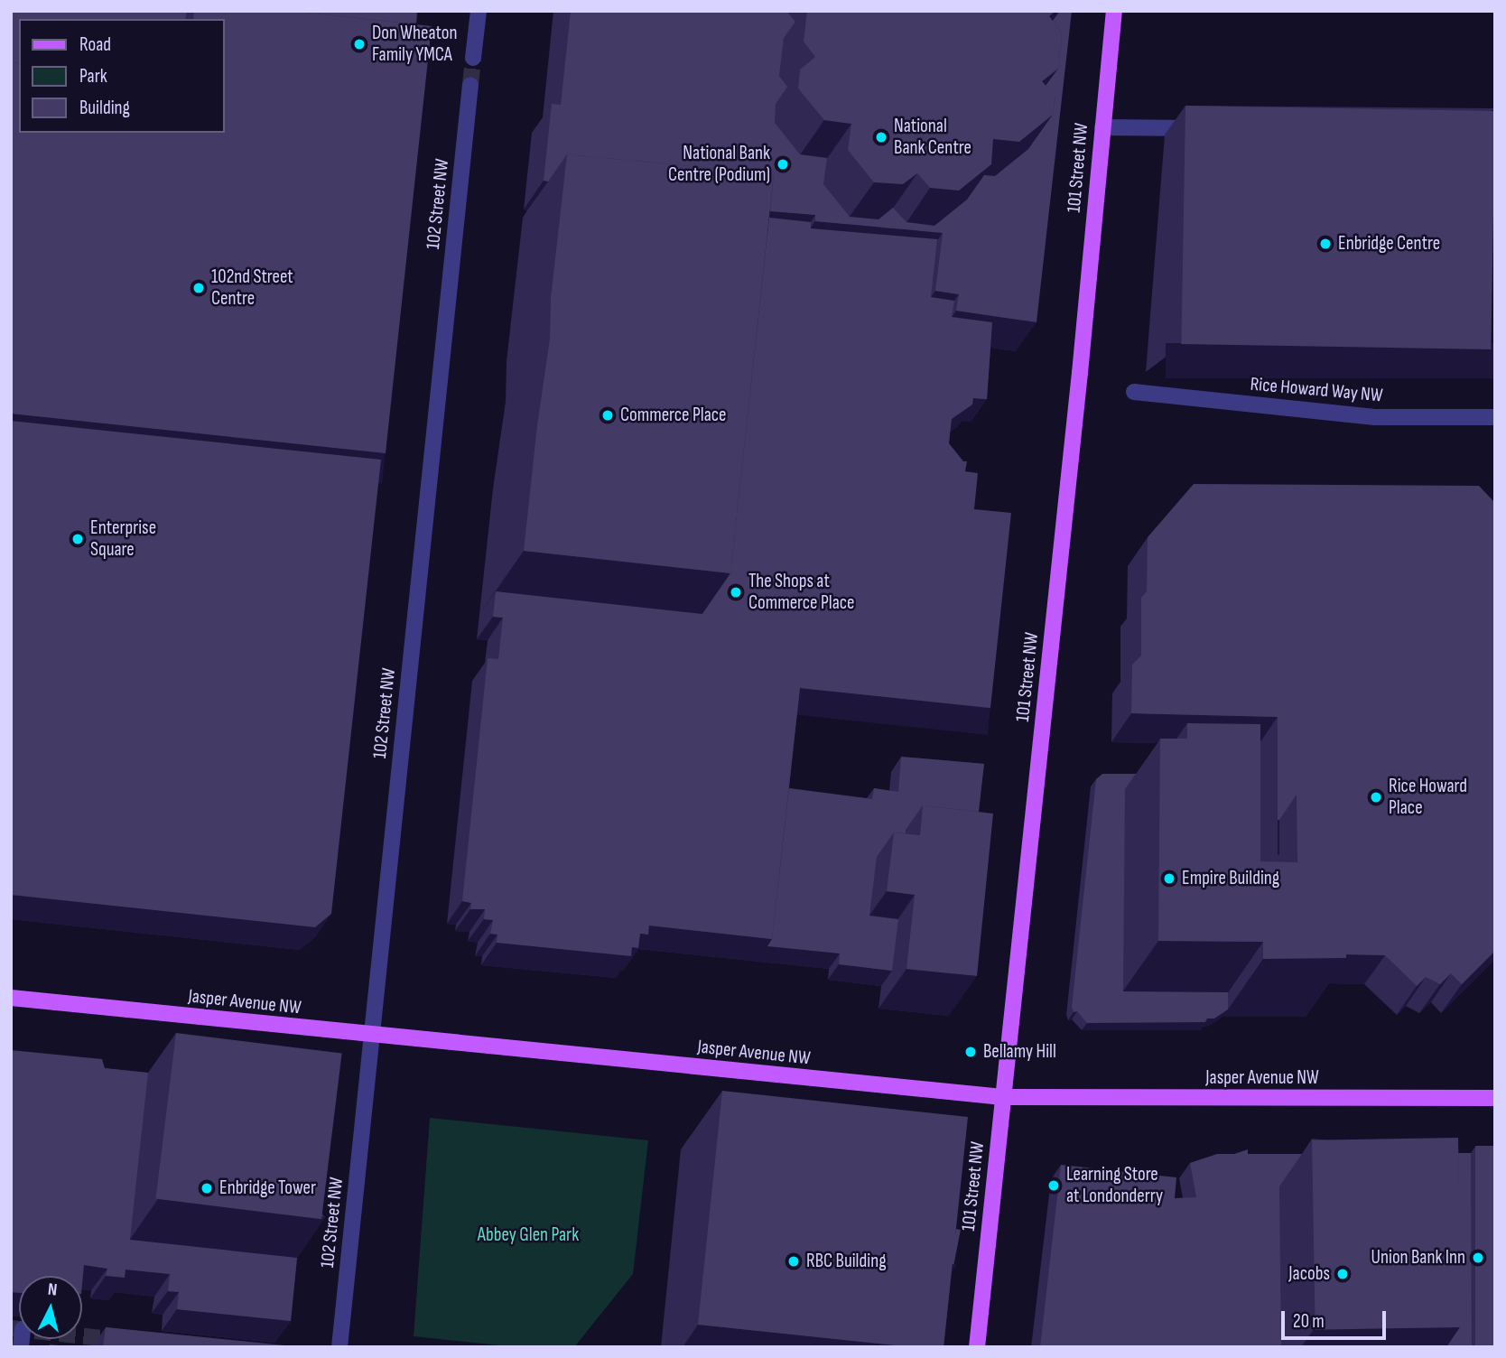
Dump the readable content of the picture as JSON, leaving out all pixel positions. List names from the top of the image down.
{
  "streets": {
    "main road": ["101 Street NW", "Jasper Avenue NW"],
    "street": ["102 Street NW", "Rice Howard Way NW"]
  },
  "crossings": [
    ["101 Street NW", "Jasper Avenue NW"],
    ["102 Street NW", "Jasper Avenue NW"]
  ],
  "parks": ["Abbey Glen Park"],
  "places": [
    "Don Wheaton Family YMCA",
    "National Bank Centre",
    "National Bank Centre (Podium)",
    "Enbridge Centre",
    "102nd Street Centre",
    "Commerce Place",
    "Enterprise Square",
    "The Shops at Commerce Place",
    "Rice Howard Place",
    "Empire Building",
    "Bellamy Hill",
    "Learning Store at Londonderry",
    "Enbridge Tower",
    "Union Bank Inn",
    "RBC Building",
    "Jacobs"
  ],
  "legend": ["Road", "Park", "Building"],
  "scale_bar": "20 m",
  "north": "top"
}
